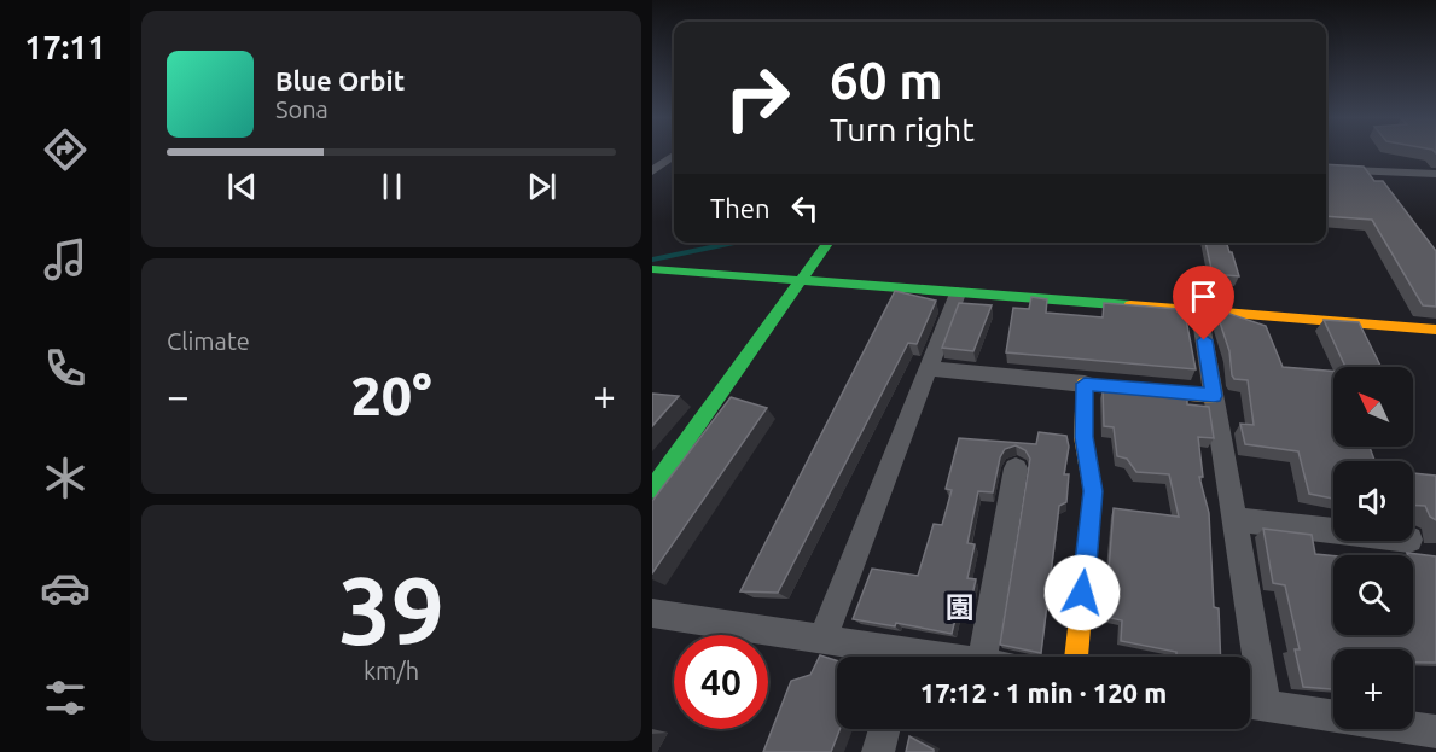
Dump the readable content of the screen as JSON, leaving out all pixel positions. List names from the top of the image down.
{
  "districts": ["園"],
  "north": "top left",
  "page": {
    "tabs": "17:11",
    "turn": ["60 m", "Turn right"],
    "song": ["Blue Orbit", "Sona"],
    "then": "Then",
    "tile": [
      "Climate",
      ["39", "km/h"]
    ],
    "heat": ["−", "20°", "+"],
    "map_buttons": "+",
    "limit": "40",
    "trip": "17:12 · 1 min · 120 m"
  }
}
